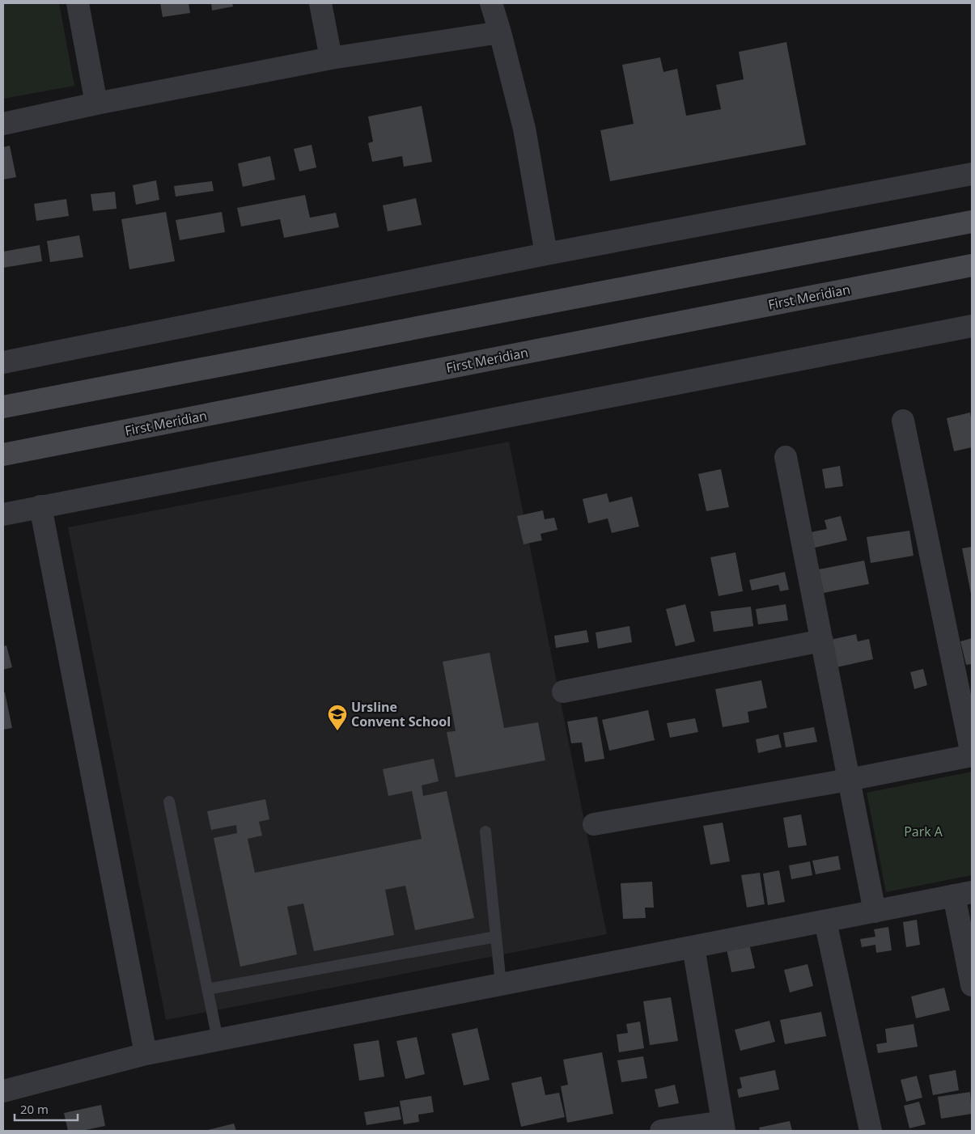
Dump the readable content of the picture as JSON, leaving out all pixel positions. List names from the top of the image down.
{
  "streets": {
    "street": ["First Meridian"]
  },
  "parks": ["Park A"],
  "places": {
    "school or university": ["Ursline Convent School"]
  },
  "scale_bar": "20 m"
}
